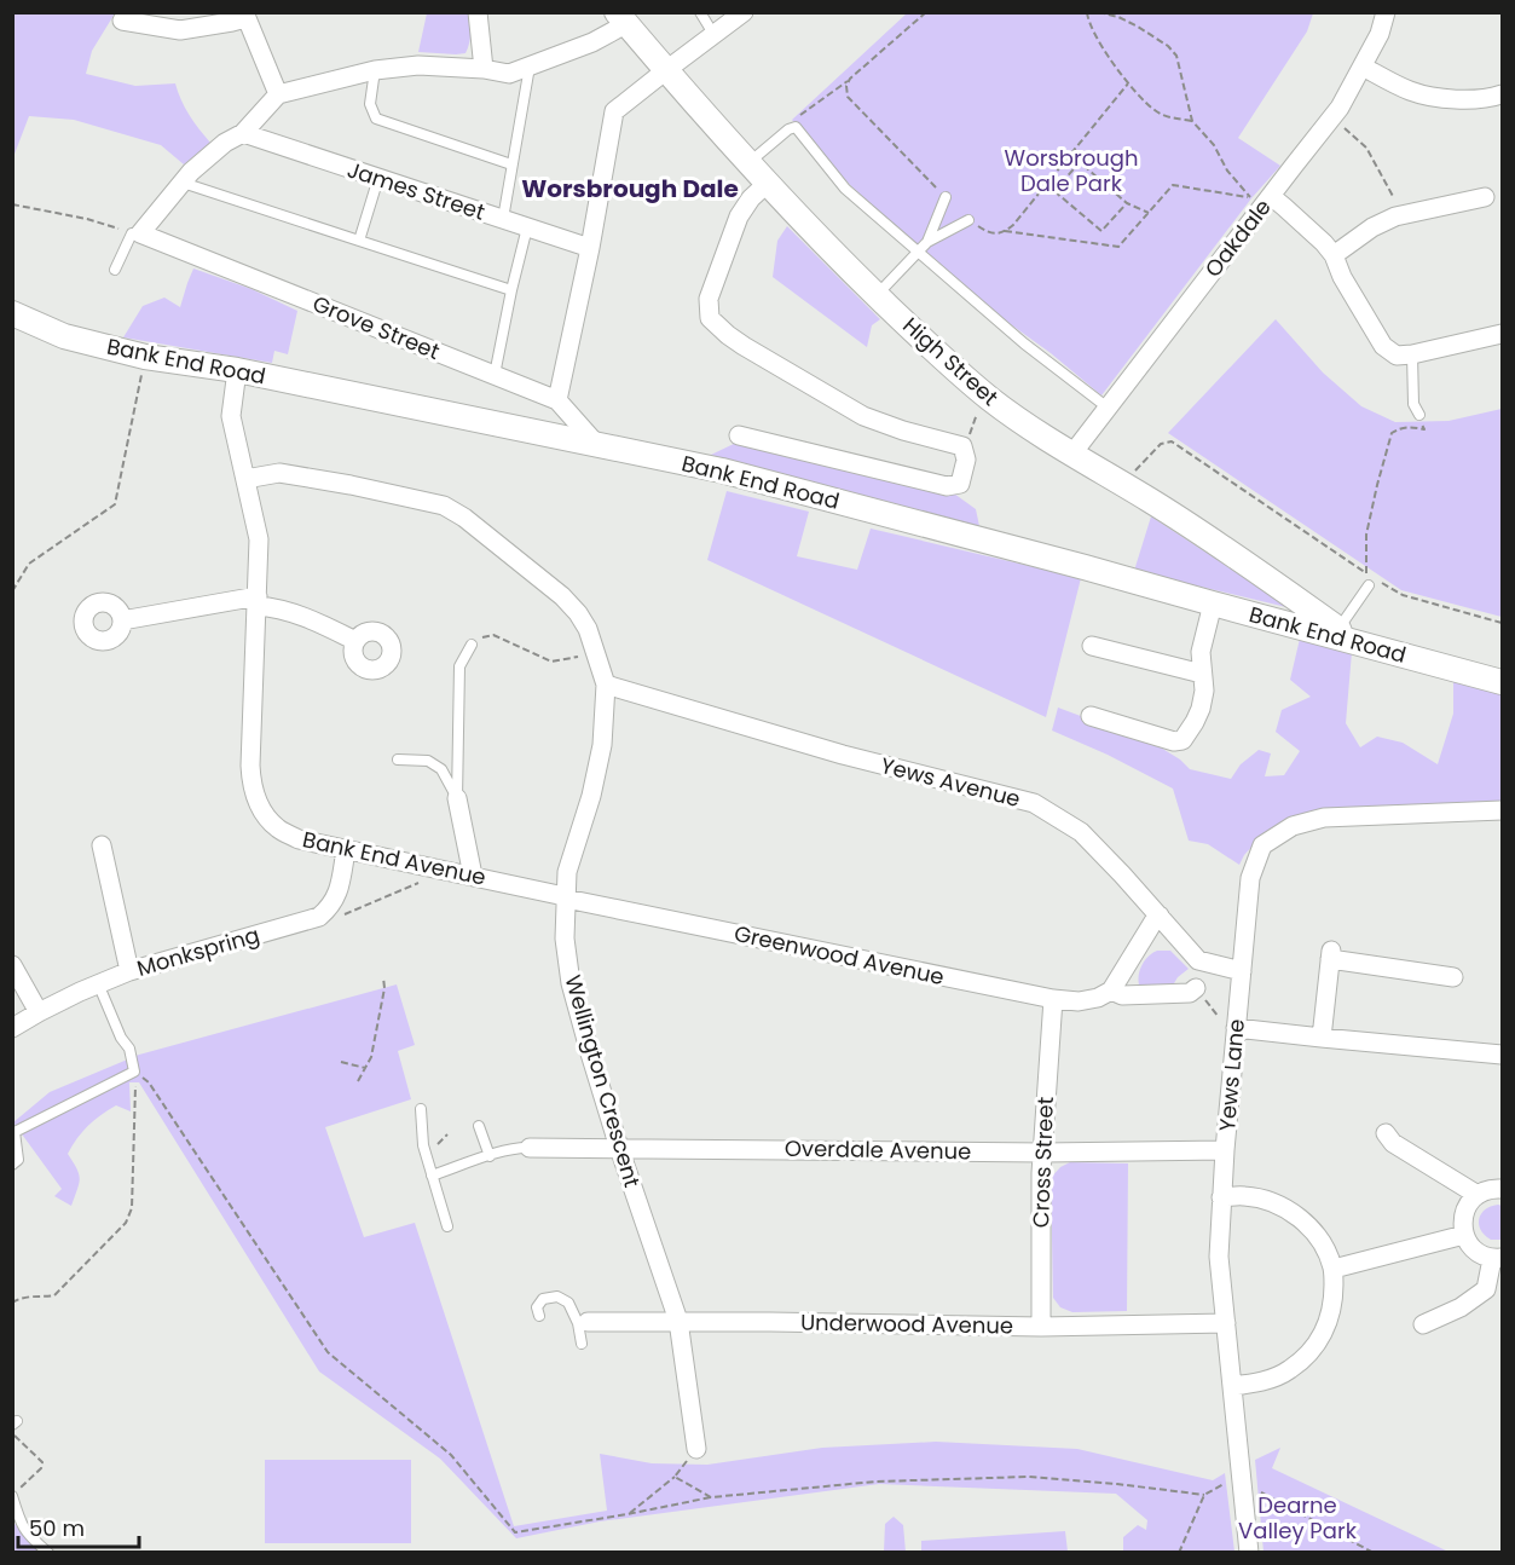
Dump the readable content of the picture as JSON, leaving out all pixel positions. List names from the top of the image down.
{
  "streets": {
    "street": [
      "James Street",
      "Oakdale",
      "Grove Street",
      "Bank End Road",
      "High Street",
      "Yews Avenue",
      "Bank End Avenue",
      "Monkspring",
      "Greenwood Avenue",
      "Yews Lane",
      "Wellington Crescent",
      "Overdale Avenue",
      "Cross Street",
      "Underwood Avenue"
    ]
  },
  "crossings": [
    ["Oakdale", "High Street"],
    ["Grove Street", "Bank End Road"],
    ["Bank End Road", "High Street"],
    ["Bank End Road", "Bank End Avenue"],
    ["Yews Avenue", "Yews Lane"],
    ["Yews Avenue", "Wellington Crescent"],
    ["Bank End Avenue", "Monkspring"],
    ["Bank End Avenue", "Greenwood Avenue"],
    ["Bank End Avenue", "Wellington Crescent"],
    ["Greenwood Avenue", "Wellington Crescent"],
    ["Greenwood Avenue", "Cross Street"],
    ["Yews Lane", "Overdale Avenue"],
    ["Yews Lane", "Underwood Avenue"],
    ["Wellington Crescent", "Overdale Avenue"],
    ["Wellington Crescent", "Underwood Avenue"],
    ["Overdale Avenue", "Cross Street"],
    ["Cross Street", "Underwood Avenue"]
  ],
  "districts": ["Worsbrough Dale"],
  "parks": ["Worsbrough Dale Park", "Dearne Valley Park"],
  "scale_bar": "50 m"
}
